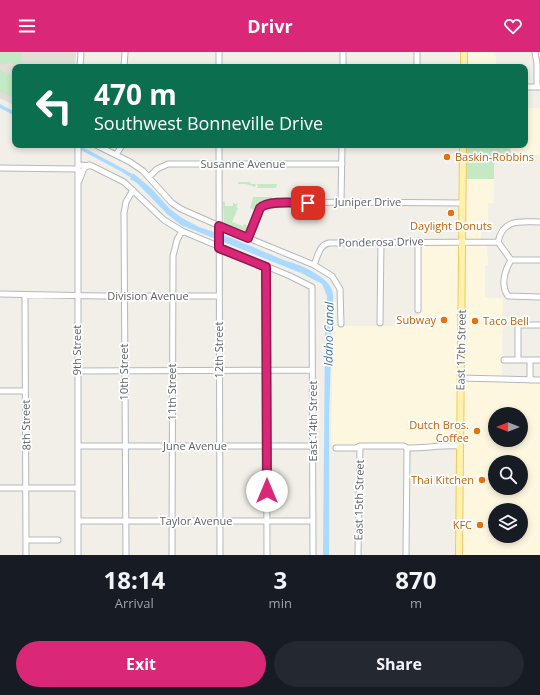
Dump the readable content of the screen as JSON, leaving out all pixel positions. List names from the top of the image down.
{
  "streets": {
    "main road": ["East 17th Street"],
    "street": [
      "Susanne Avenue",
      "Juniper Drive",
      "Ponderosa Drive",
      "Division Avenue",
      "9th Street",
      "12th Street",
      "10th Street",
      "11th Street",
      "East 14th Street",
      "8th Street",
      "June Avenue",
      "East 15th Street",
      "Taylor Avenue"
    ]
  },
  "crossings": [
    ["Susanne Avenue", "12th Street"],
    ["Juniper Drive", "East 17th Street"],
    ["Ponderosa Drive", "East 17th Street"],
    ["Division Avenue", "9th Street"],
    ["Division Avenue", "12th Street"],
    ["Division Avenue", "10th Street"],
    ["Division Avenue", "11th Street"],
    ["Division Avenue", "8th Street"],
    ["9th Street", "June Avenue"],
    ["9th Street", "Taylor Avenue"],
    ["12th Street", "June Avenue"],
    ["12th Street", "Taylor Avenue"],
    ["10th Street", "June Avenue"],
    ["10th Street", "Taylor Avenue"],
    ["11th Street", "June Avenue"],
    ["11th Street", "Taylor Avenue"],
    ["East 14th Street", "June Avenue"],
    ["East 14th Street", "Taylor Avenue"]
  ],
  "water": ["Idaho Canal"],
  "places": [
    "Baskin-Robbins",
    "Daylight Donuts",
    "Subway",
    "Taco Bell",
    "Dutch Bros. Coffee",
    "Thai Kitchen",
    "KFC"
  ],
  "north": "left",
  "page": {
    "header": "Drivr",
    "turn": ["470 m", "Southwest Bonneville Drive"],
    "eta": [
      "18:14",
      "Arrival",
      "3",
      "min",
      "870",
      "m"
    ],
    "buttons": ["Exit", "Share"]
  }
}
